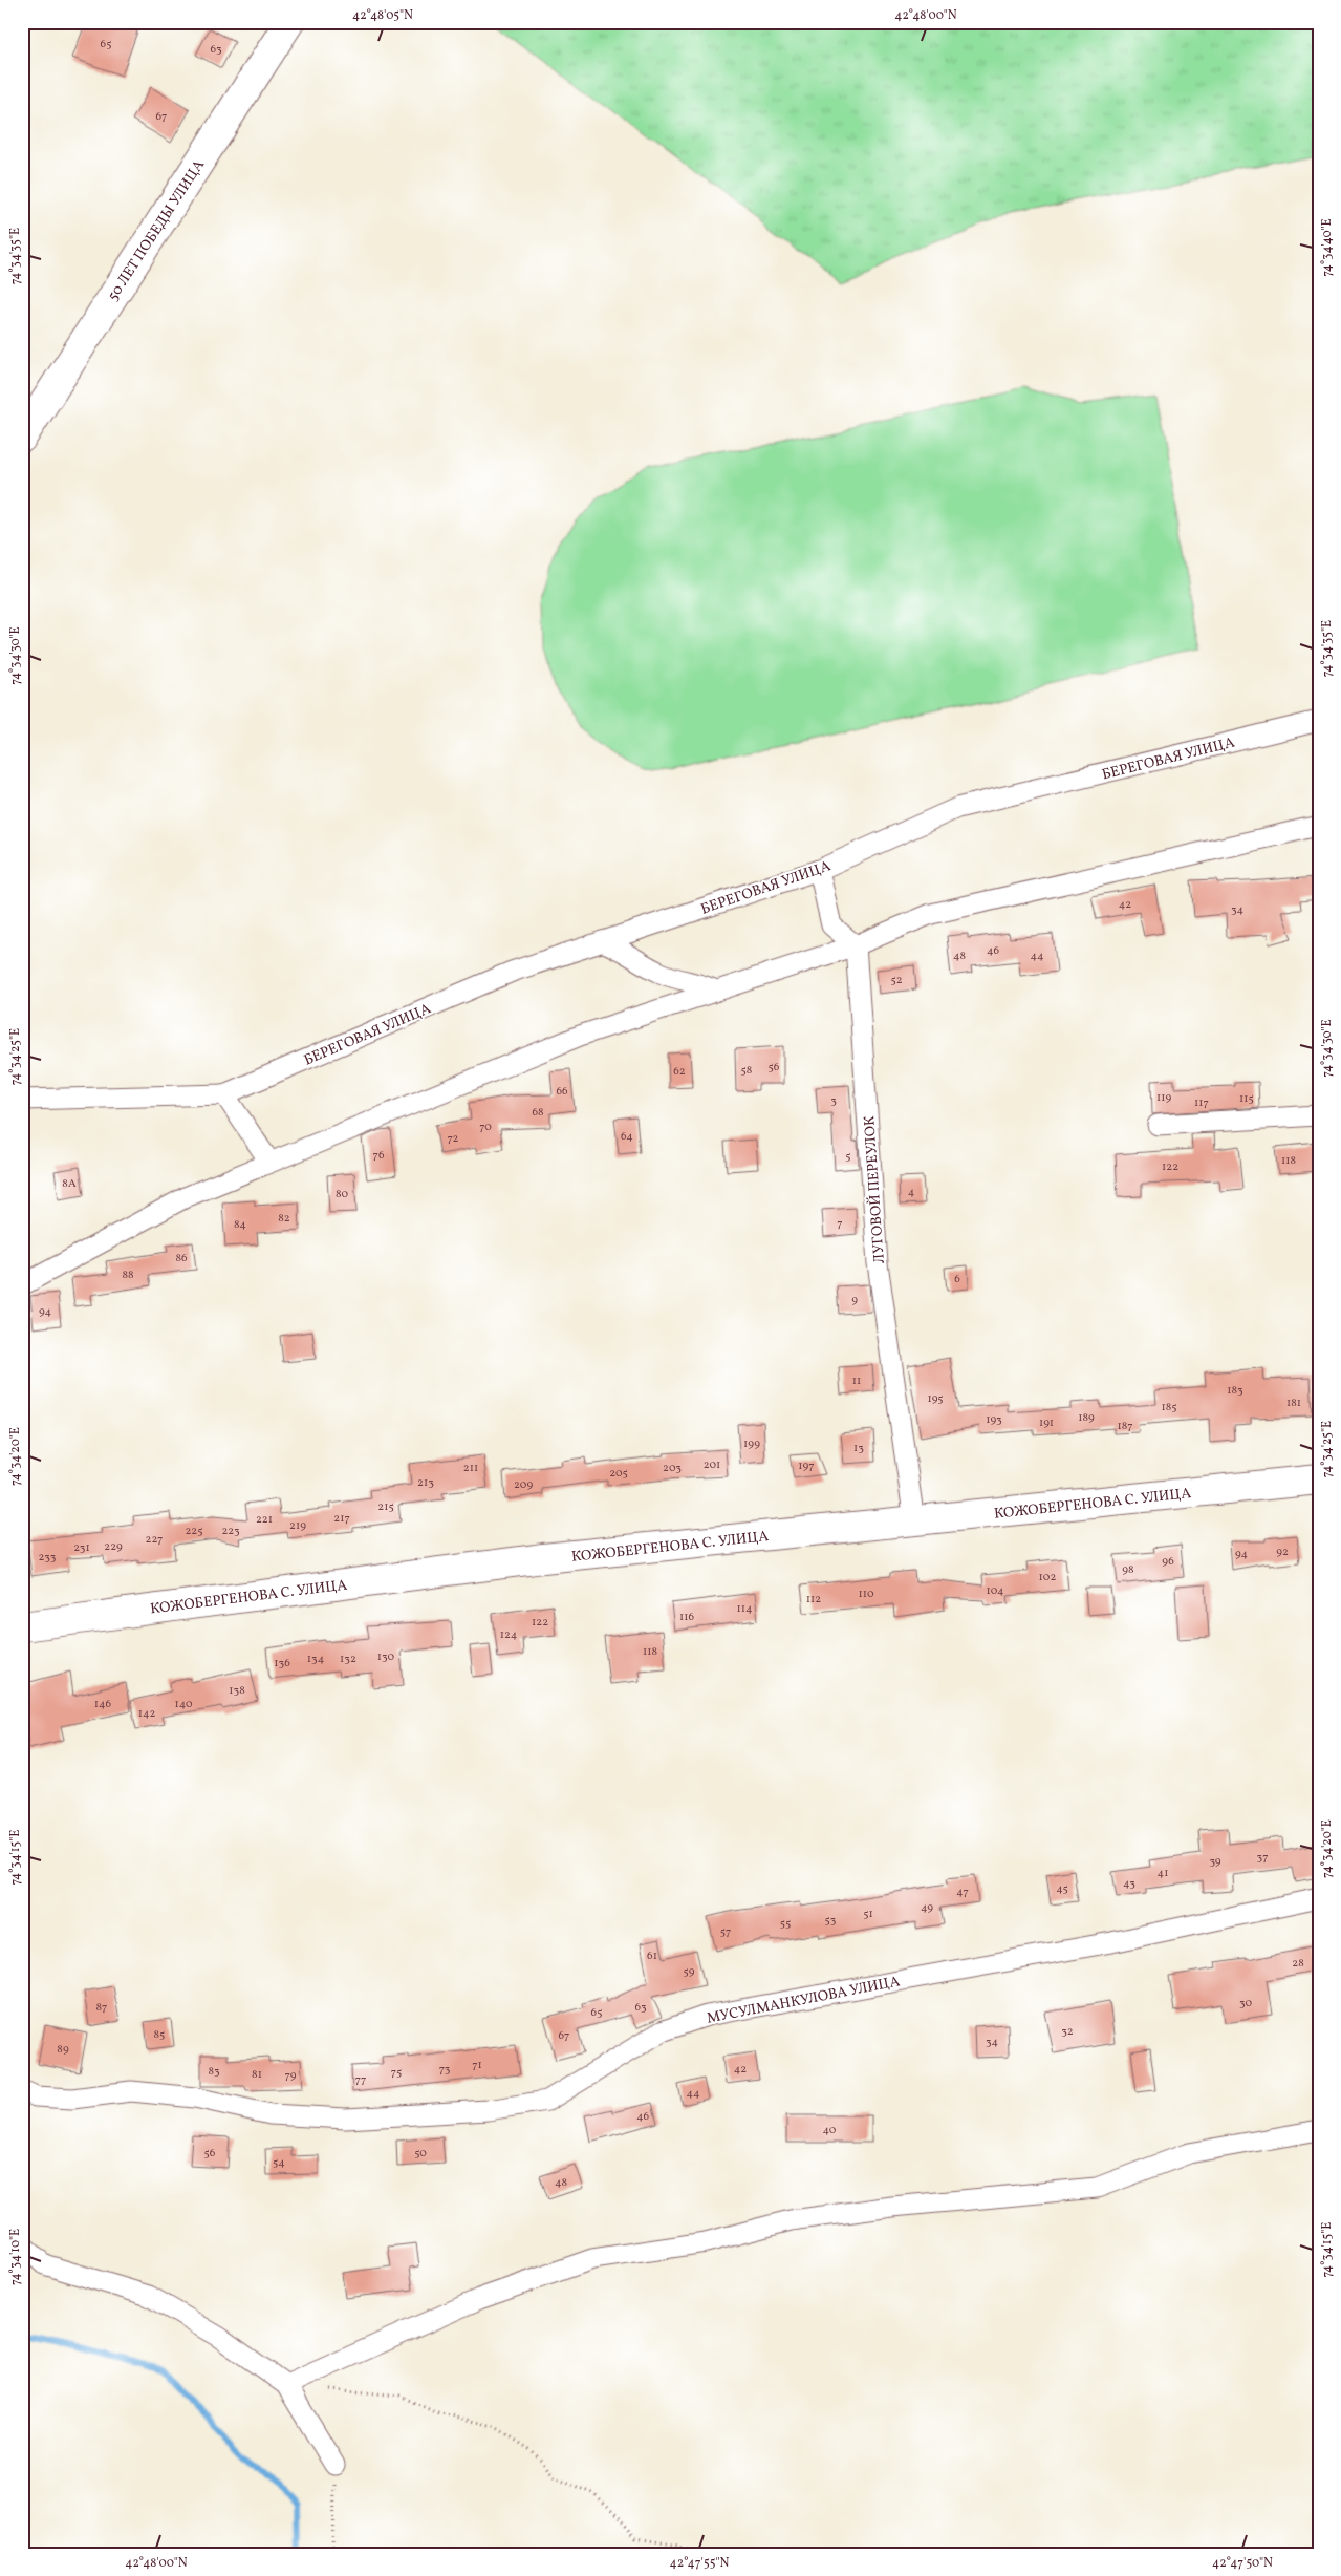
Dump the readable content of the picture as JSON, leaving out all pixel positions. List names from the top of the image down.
{
  "streets": {
    "main road": ["50 ЛЕТ ПОБЕДЫ УЛИЦА", "КОЖОБЕРГЕНОВА С. УЛИЦА"],
    "street": ["БЕРЕГОВАЯ УЛИЦА", "ЛУГОВОЙ ПЕРЕУЛОК", "МУСУЛМАНКУЛОВА УЛИЦА"]
  },
  "crossings": [
    ["ЛУГОВОЙ ПЕРЕУЛОК", "КОЖОБЕРГЕНОВА С. УЛИЦА"]
  ],
  "house_numbers": [
    "65",
    "63",
    "67",
    "42",
    "34",
    "46",
    "48",
    "44",
    "52",
    "56",
    "58",
    "62",
    "66",
    "119",
    "115",
    "3",
    "117",
    "68",
    "70",
    "64",
    "72",
    "76",
    "5",
    "118",
    "122",
    "8А",
    "4",
    "80",
    "82",
    "7",
    "84",
    "86",
    "88",
    "6",
    "9",
    "94",
    "11",
    "183",
    "195",
    "181",
    "185",
    "189",
    "193",
    "191",
    "187",
    "199",
    "13",
    "201",
    "197",
    "211",
    "203",
    "205",
    "213",
    "209",
    "215",
    "217",
    "221",
    "219",
    "225",
    "223",
    "227",
    "229",
    "231",
    "92",
    "94",
    "233",
    "96",
    "98",
    "102",
    "104",
    "110",
    "112",
    "114",
    "116",
    "122",
    "124",
    "118",
    "130",
    "134",
    "132",
    "136",
    "138",
    "146",
    "140",
    "142",
    "37",
    "39",
    "41",
    "43",
    "45",
    "47",
    "49",
    "51",
    "53",
    "55",
    "57",
    "61",
    "28",
    "59",
    "30",
    "87",
    "63",
    "65",
    "32",
    "85",
    "67",
    "34",
    "89",
    "71",
    "73",
    "42",
    "83",
    "75",
    "81",
    "79",
    "77",
    "44",
    "46",
    "40",
    "56",
    "50",
    "54",
    "48"
  ],
  "coordinates": [
    "42°48'05\"N",
    "42°48'00\"N",
    "74°34'40\"E",
    "74°34'35\"E",
    "74°34'30\"E",
    "74°34'25\"E",
    "74°34'20\"E",
    "74°34'15\"E",
    "74°34'10\"E",
    "42°47'55\"N",
    "42°47'50\"N"
  ]
}
